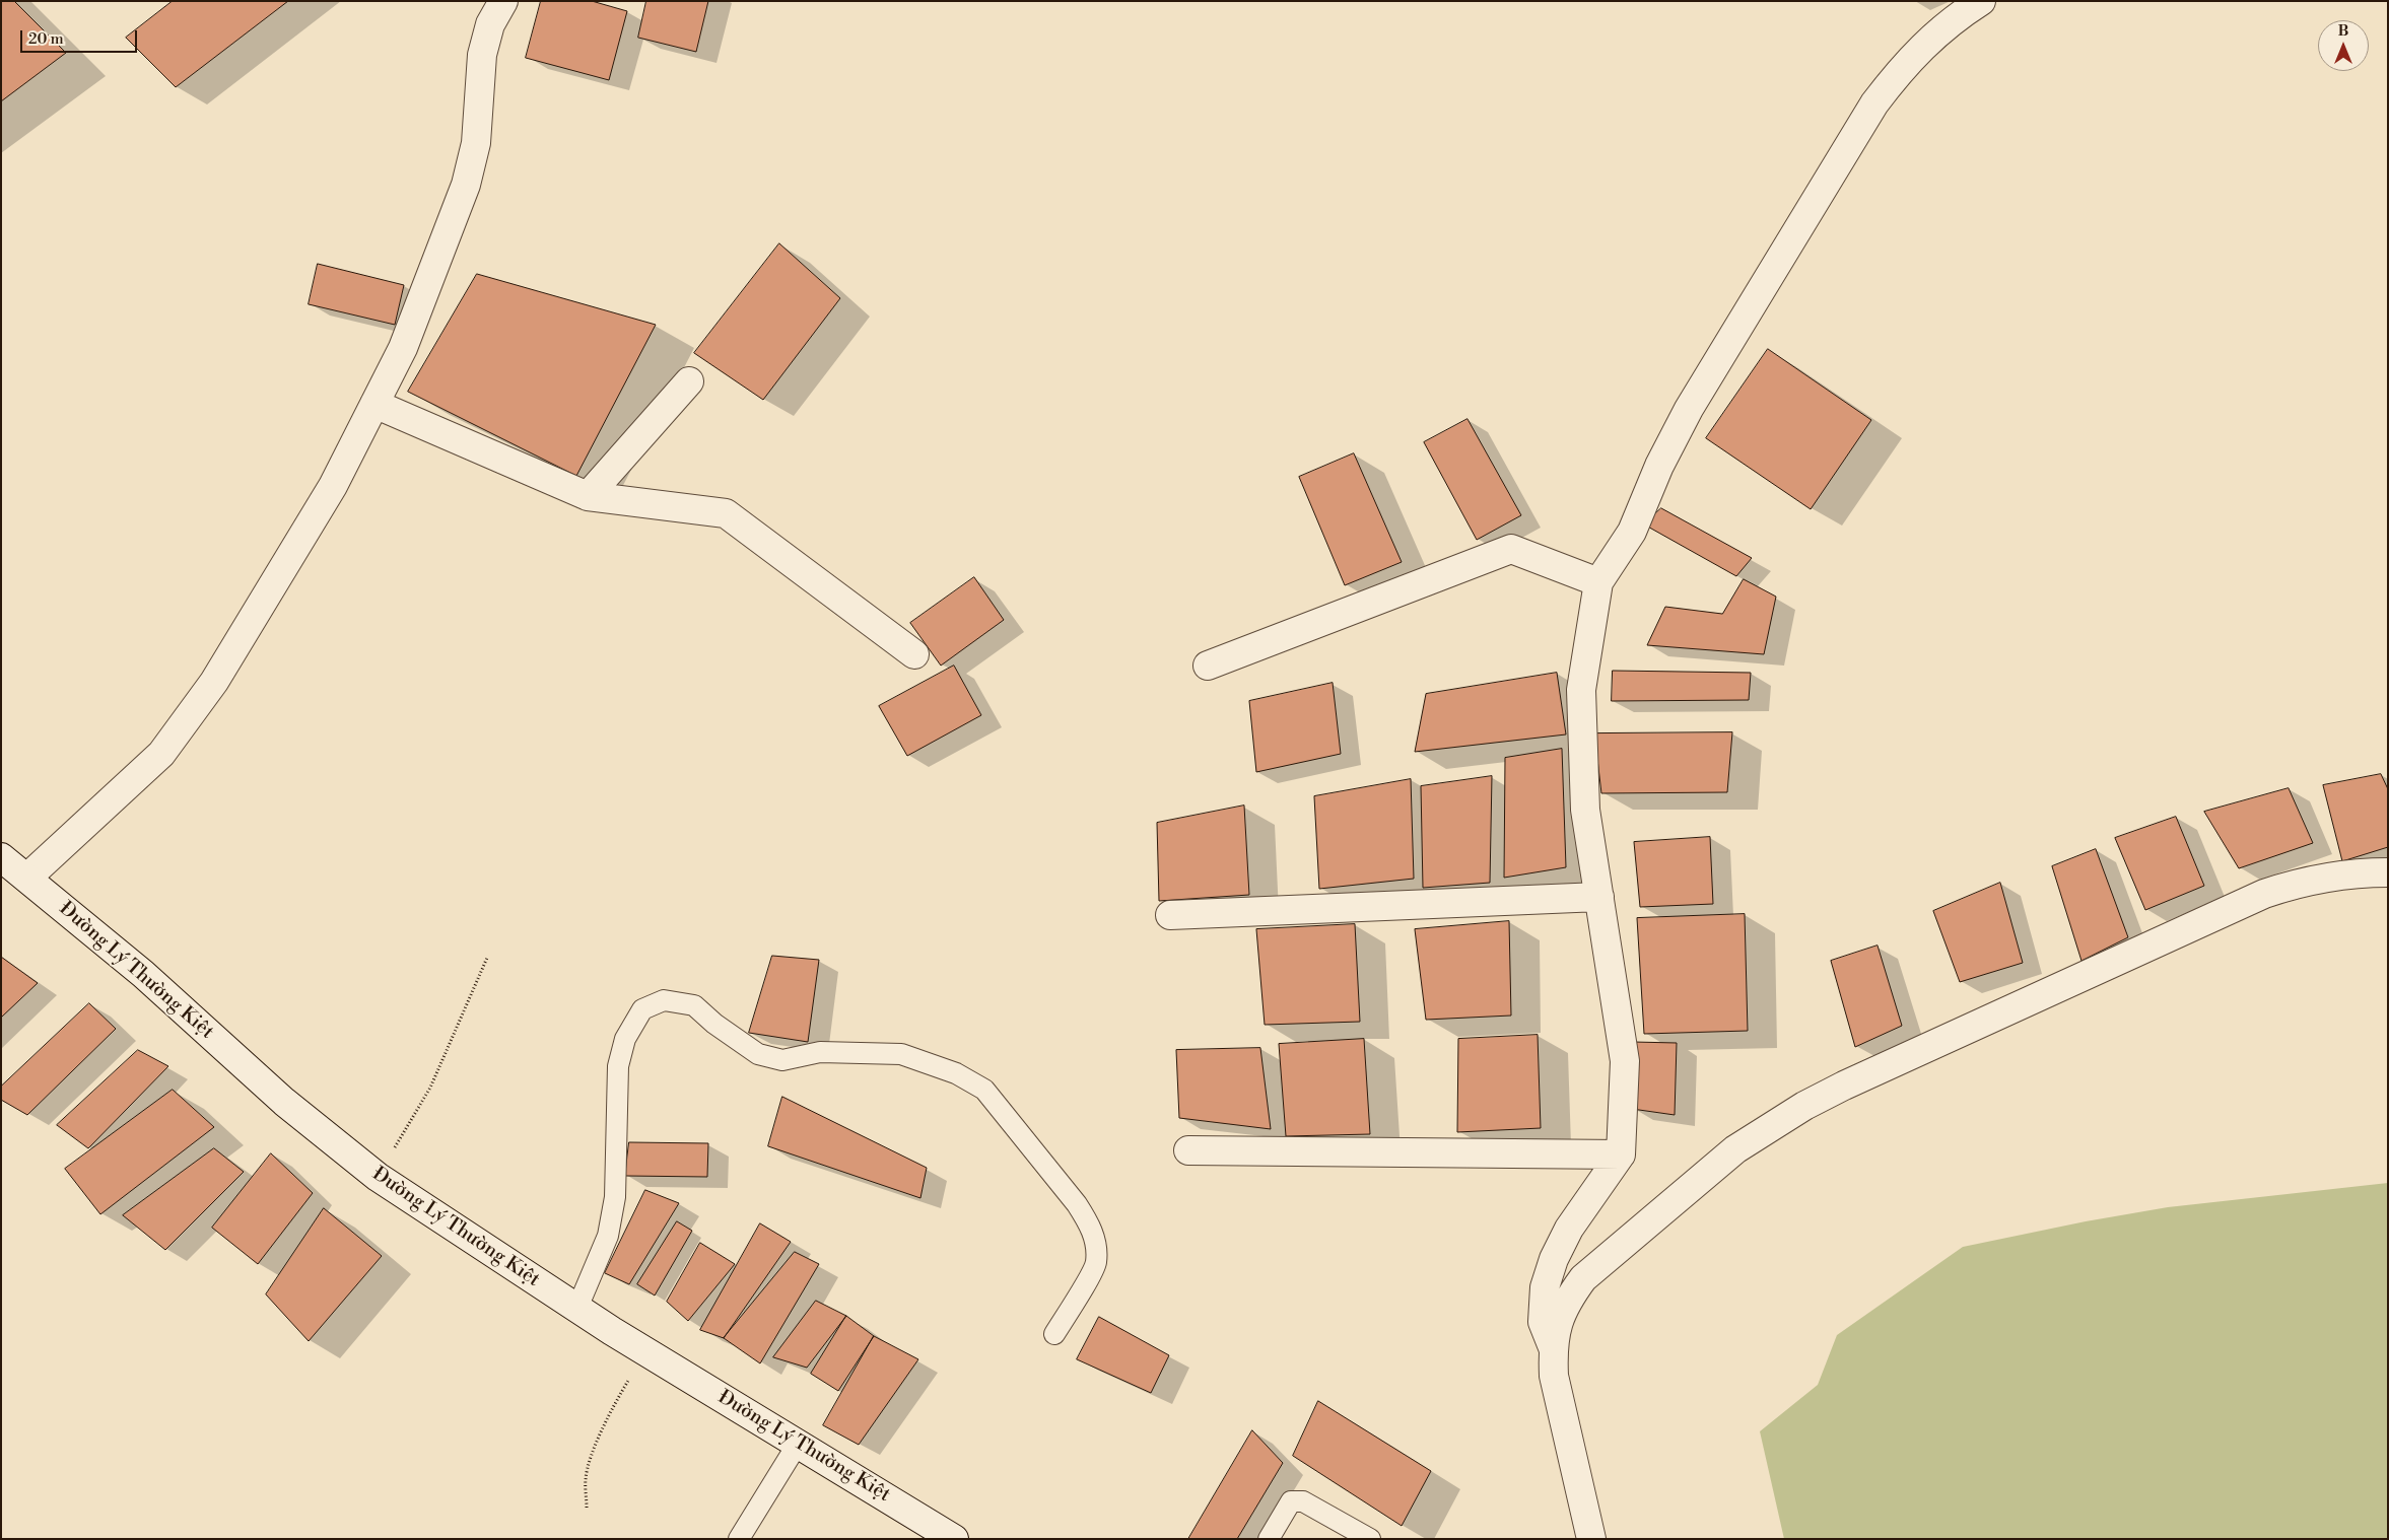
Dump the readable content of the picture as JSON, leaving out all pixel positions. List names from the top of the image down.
{
  "streets": {
    "street": ["Đường Lý Thường Kiệt"]
  },
  "scale_bar": "20 m",
  "north": "top"
}
